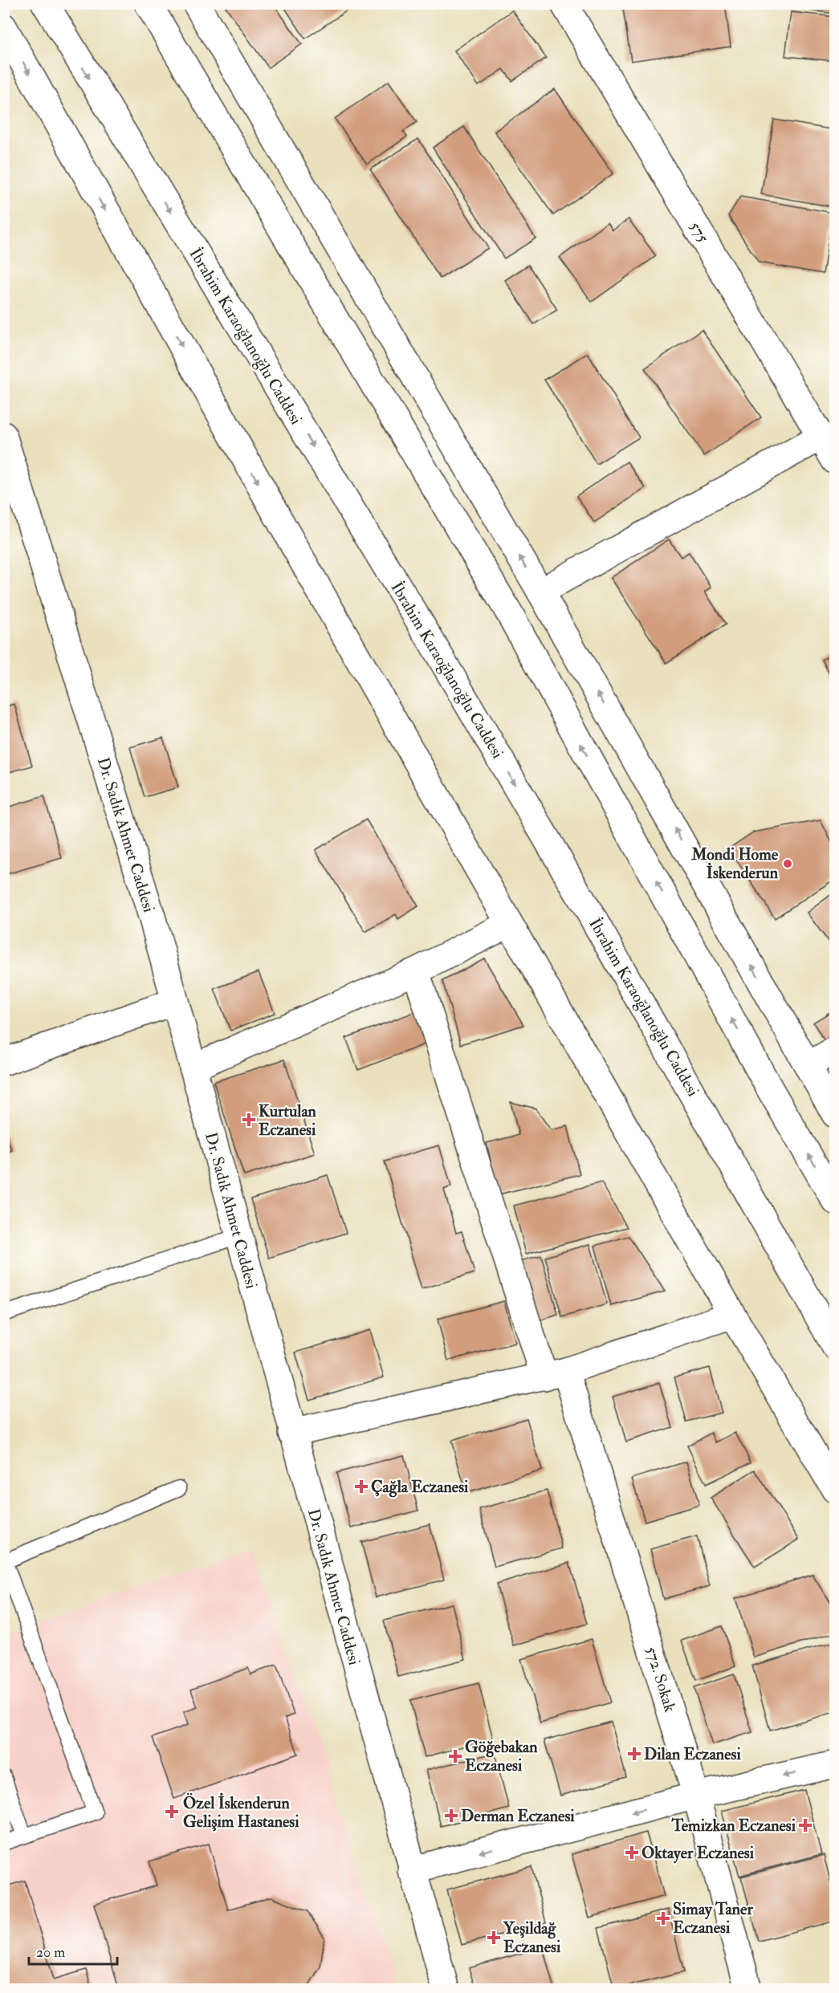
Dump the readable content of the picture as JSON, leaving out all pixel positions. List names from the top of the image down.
{
  "streets": {
    "main road": [
      "575",
      "İbrahim Karaoğlanoğlu Caddesi",
      "Dr. Sadık Ahmet Caddesi",
      "572. Sokak"
    ]
  },
  "places": {
    "other": ["Mondi Home İskenderun"],
    "health": [
      "Kurtulan Eczanesi",
      "Çağla Eczanesi",
      "Dilan Eczanesi",
      "Göğebakan Eczanesi",
      "Özel İskenderun Gelişim Hastanesi",
      "Derman Eczanesi",
      "Temizkan Eczanesi",
      "Oktayer Eczanesi",
      "Simay Taner Eczanesi",
      "Yeşildağ Eczanesi"
    ]
  },
  "scale_bar": "20 m"
}
